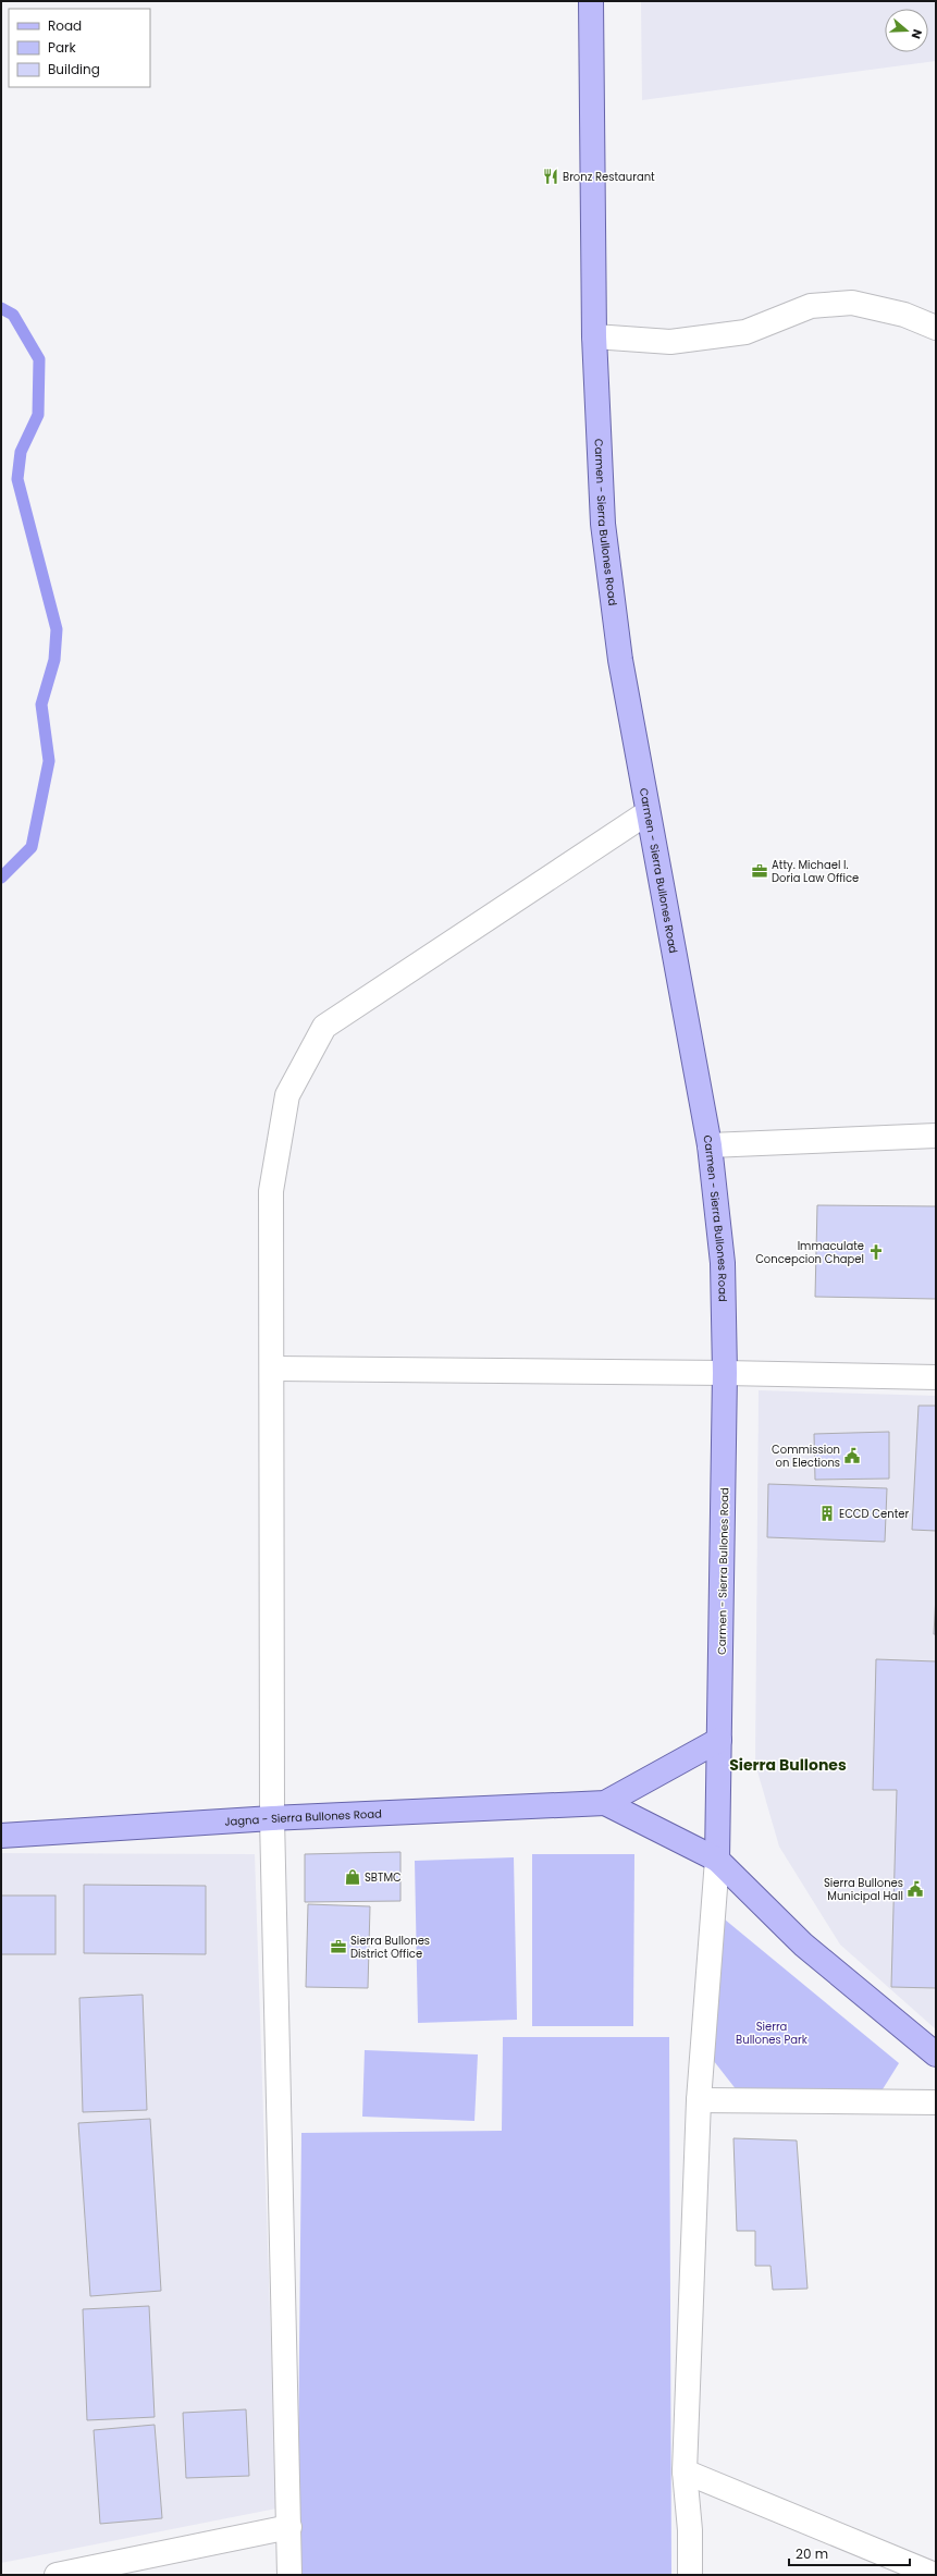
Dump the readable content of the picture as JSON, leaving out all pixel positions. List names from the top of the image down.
{
  "streets": {
    "main road": ["Carmen - Sierra Bullones Road", "Jagna - Sierra Bullones Road"]
  },
  "districts": ["Sierra Bullones"],
  "parks": ["Sierra Bullones Park"],
  "places": {
    "restaurant": ["Bronz Restaurant"],
    "office": ["Atty. Michael I. Doria Law Office", "Sierra Bullones District Office"],
    "church": ["Immaculate Concepcion Chapel"],
    "public building": ["Commission on Elections", "Sierra Bullones Municipal Hall"],
    "building": ["ECCD Center"],
    "shop": ["SBTMC"]
  },
  "legend": ["Road", "Park", "Building"],
  "scale_bar": "20 m",
  "north": "right"
}
